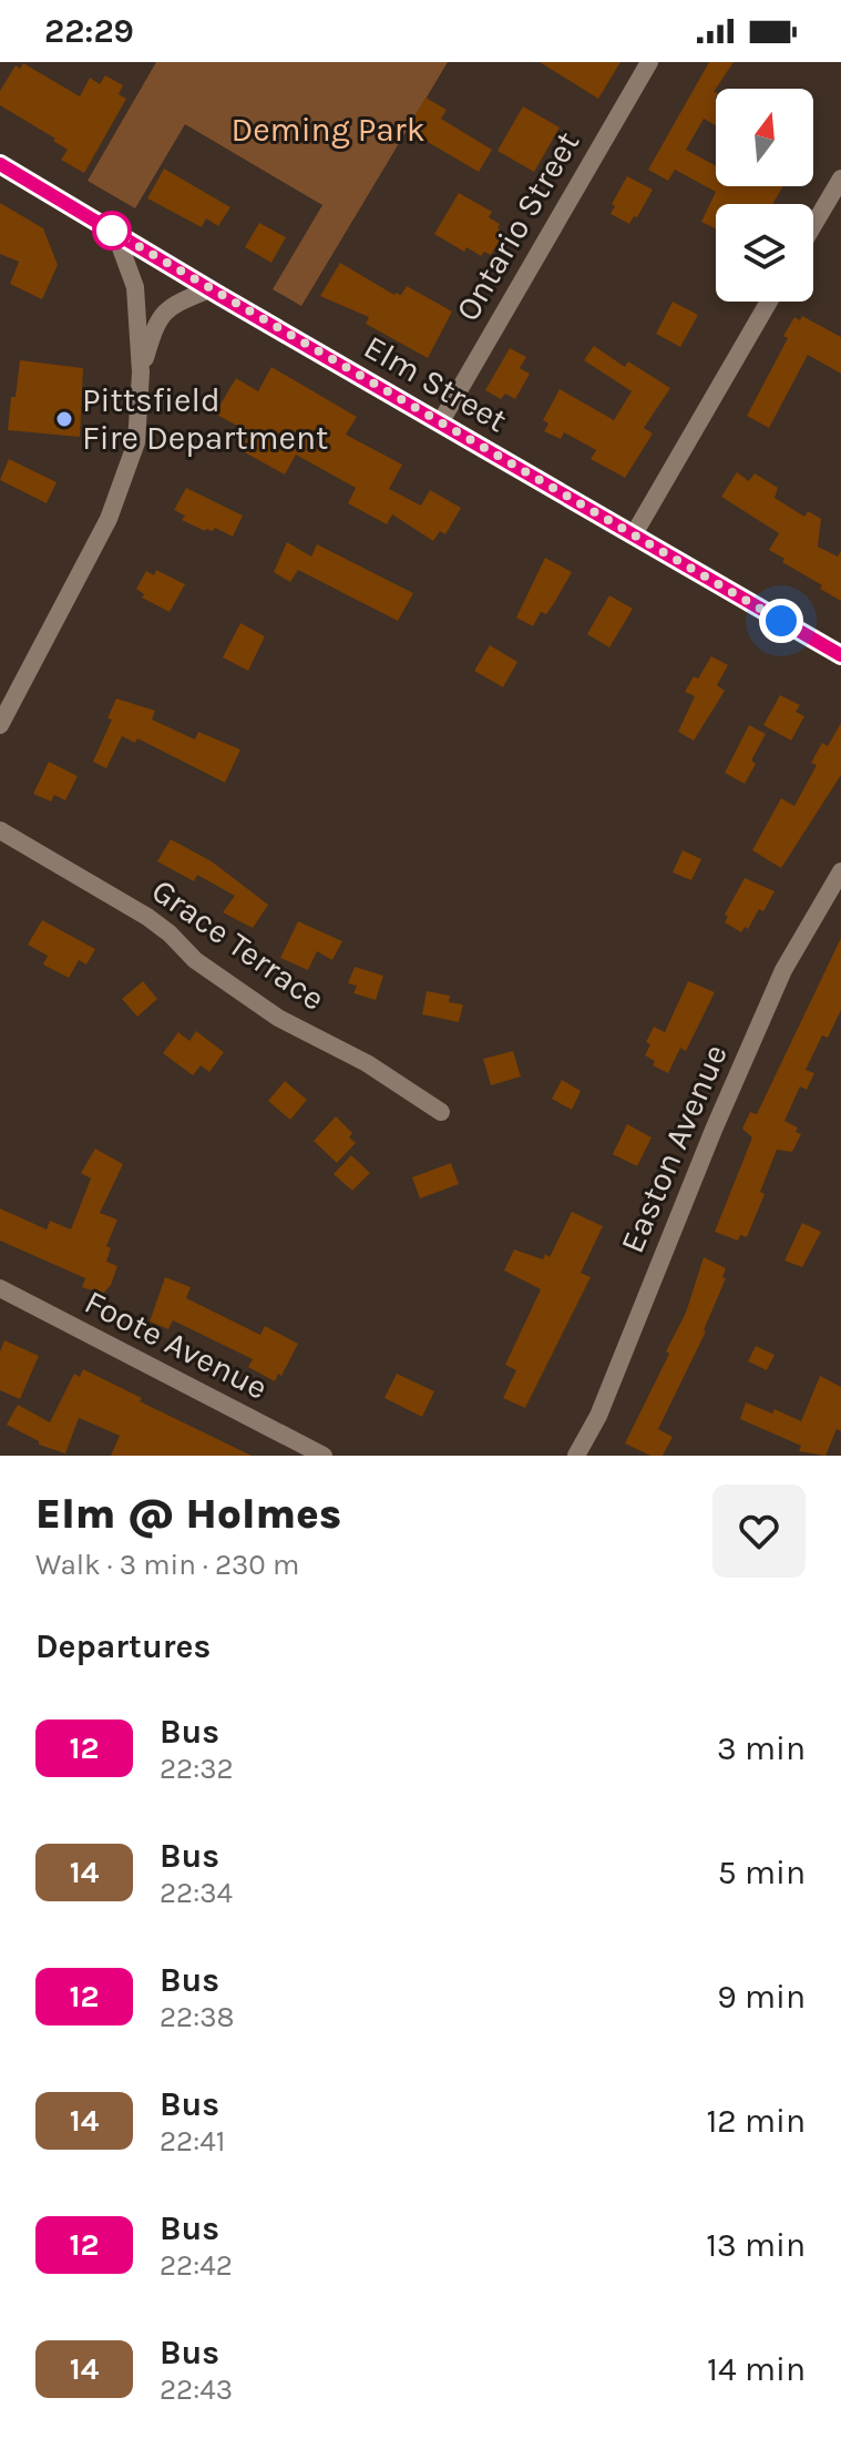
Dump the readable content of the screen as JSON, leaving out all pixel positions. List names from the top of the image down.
{
  "streets": {
    "street": [
      "Ontario Street",
      "Elm Street",
      "Grace Terrace",
      "Easton Avenue",
      "Foote Avenue"
    ]
  },
  "crossings": [
    ["Ontario Street", "Elm Street"]
  ],
  "parks": ["Deming Park"],
  "places": ["Pittsfield Fire Department"],
  "lines": ["bus line 12"],
  "north": "top",
  "page": {
    "status": "22:29",
    "heading": [
      ["Elm @ Holmes", "Walk · 3 min · 230 m"],
      "Departures"
    ],
    "list": [
      {
        "mark": "12",
        "name": "Bus",
        "note": "22:32",
        "value": "3 min"
      },
      {
        "mark": "14",
        "name": "Bus",
        "note": "22:34",
        "value": "5 min"
      },
      {
        "mark": "12",
        "name": "Bus",
        "note": "22:38",
        "value": "9 min"
      },
      {
        "mark": "14",
        "name": "Bus",
        "note": "22:41",
        "value": "12 min"
      },
      {
        "mark": "12",
        "name": "Bus",
        "note": "22:42",
        "value": "13 min"
      },
      {
        "mark": "14",
        "name": "Bus",
        "note": "22:43",
        "value": "14 min"
      }
    ]
  }
}
